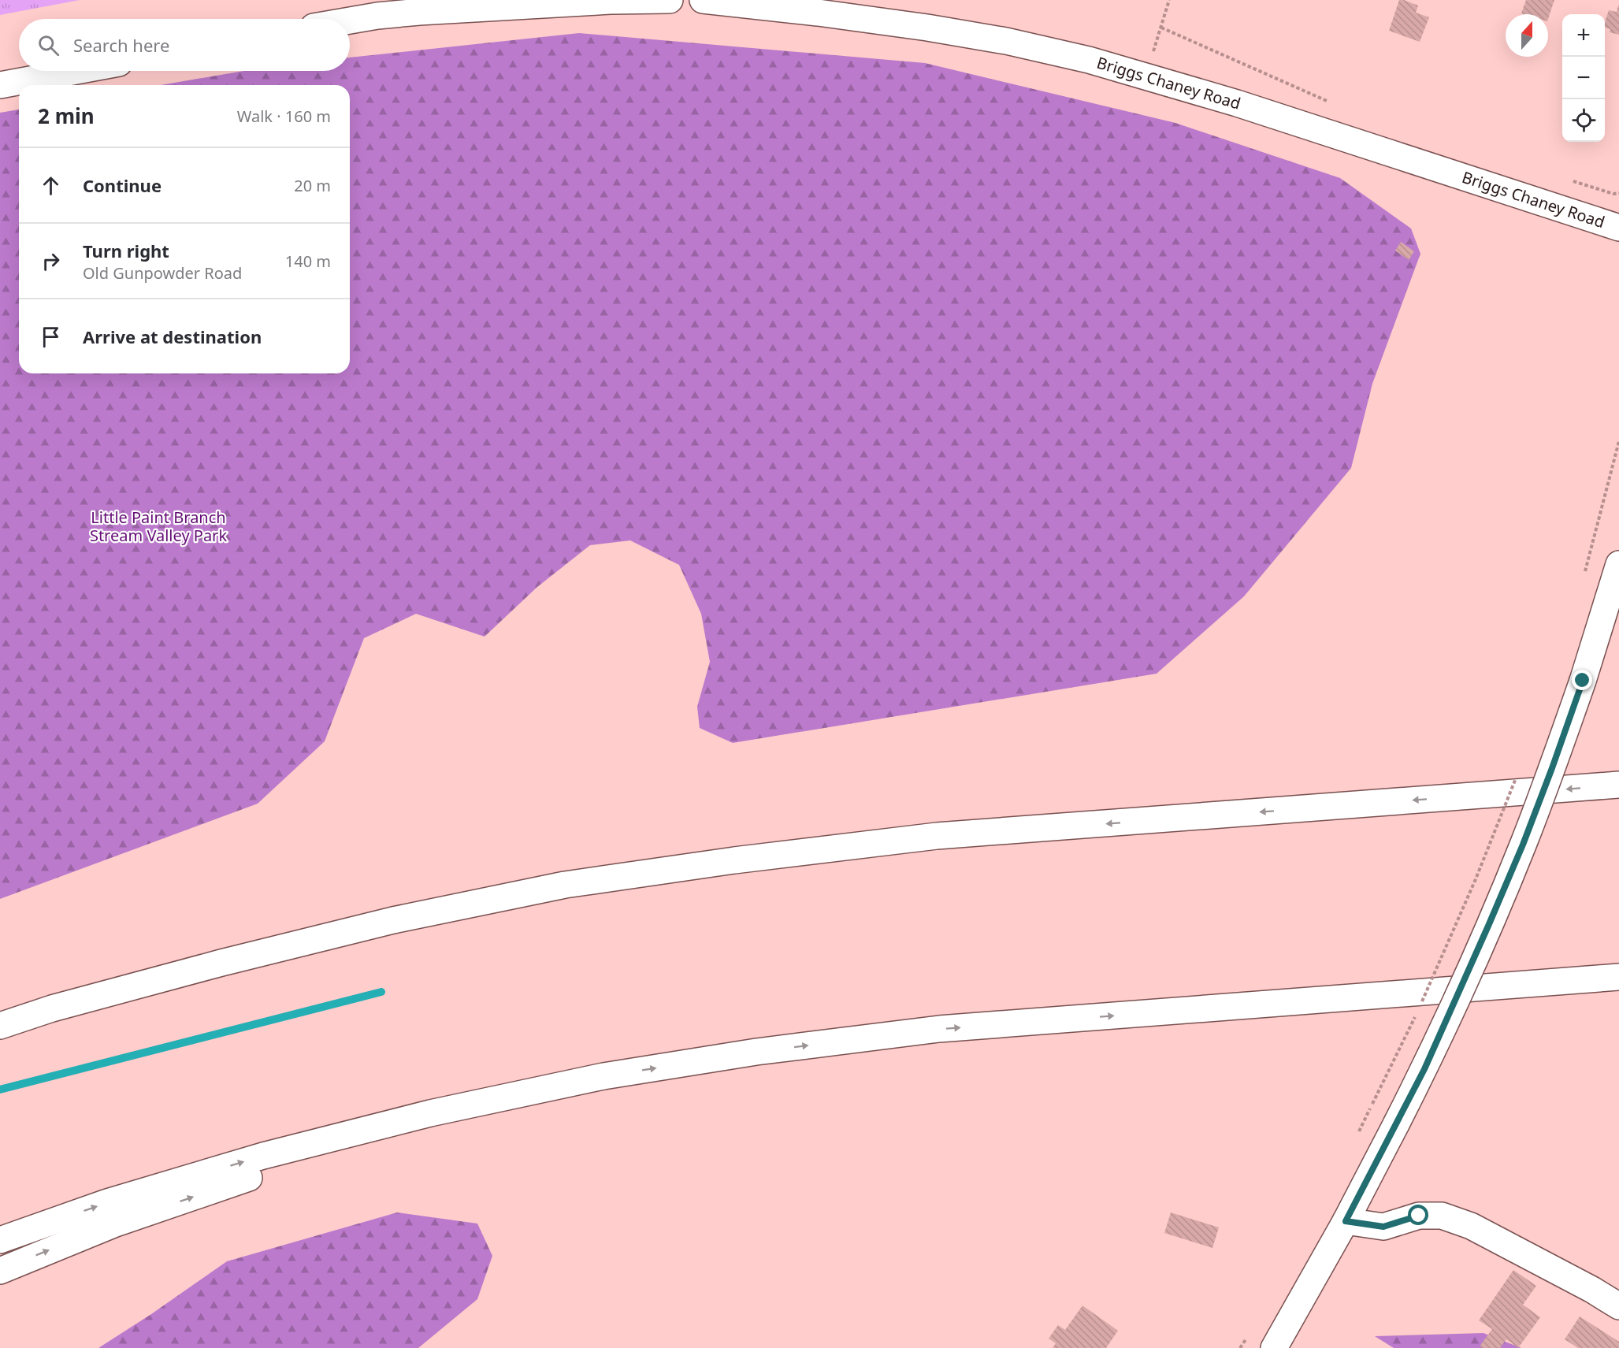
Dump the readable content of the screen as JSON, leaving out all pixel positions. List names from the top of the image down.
{
  "streets": {
    "main road": ["Briggs Chaney Road"]
  },
  "parks": ["Little Paint Branch Stream Valley Park"],
  "north": "top",
  "page": {
    "map_buttons": ["+", "−"],
    "search": "Search here",
    "heading": ["2 min", "Walk · 160 m"],
    "list": [
      ["Continue", "20 m"],
      ["Turn right", "Old Gunpowder Road", "140 m"],
      "Arrive at destination"
    ]
  }
}
